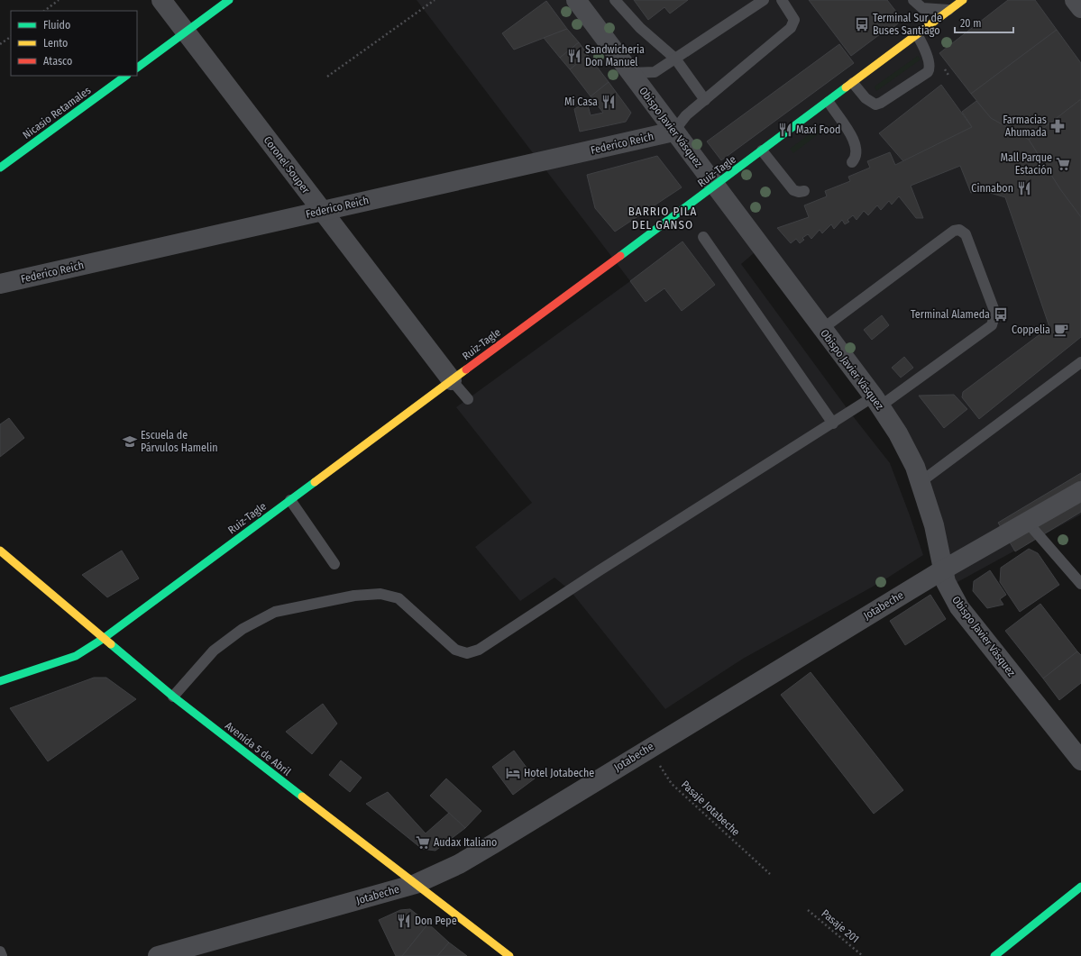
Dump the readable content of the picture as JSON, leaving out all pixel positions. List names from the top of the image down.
{
  "streets": {
    "street": [
      "Nicasio Retamales",
      "Obispo Javier Vásquez",
      "Federico Reich",
      "Coronel Souper",
      "Ruiz-Tagle",
      "Jotabeche",
      "Avenida 5 de Abril"
    ],
    "path": ["Pasaje Jotabeche", "Pasaje 201"]
  },
  "crossings": [
    ["Obispo Javier Vásquez", "Federico Reich"],
    ["Obispo Javier Vásquez", "Ruiz-Tagle"],
    ["Obispo Javier Vásquez", "Jotabeche"],
    ["Federico Reich", "Coronel Souper"],
    ["Coronel Souper", "Ruiz-Tagle"],
    ["Ruiz-Tagle", "Avenida 5 de Abril"],
    ["Jotabeche", "Avenida 5 de Abril"],
    ["Jotabeche", "Pasaje Jotabeche"]
  ],
  "districts": ["BARRIO PILA DEL GANSO"],
  "places": {
    "bus stop": ["Terminal Sur de Buses Santiago", "Terminal Alameda"],
    "restaurant": [
      "Sandwicheria Don Manuel",
      "Mi Casa",
      "Maxi Food",
      "Cinnabon",
      "Don Pepe"
    ],
    "pharmacy": ["Farmacias Ahumada"],
    "supermarket": ["Mall Parque Estación", "Audax Italiano"],
    "cafe": ["Coppelia"],
    "school or university": ["Escuela de Párvulos Hamelin"],
    "hotel": ["Hotel Jotabeche"]
  },
  "legend": ["Fluido", "Lento", "Atasco"],
  "scale_bar": "20 m"
}
